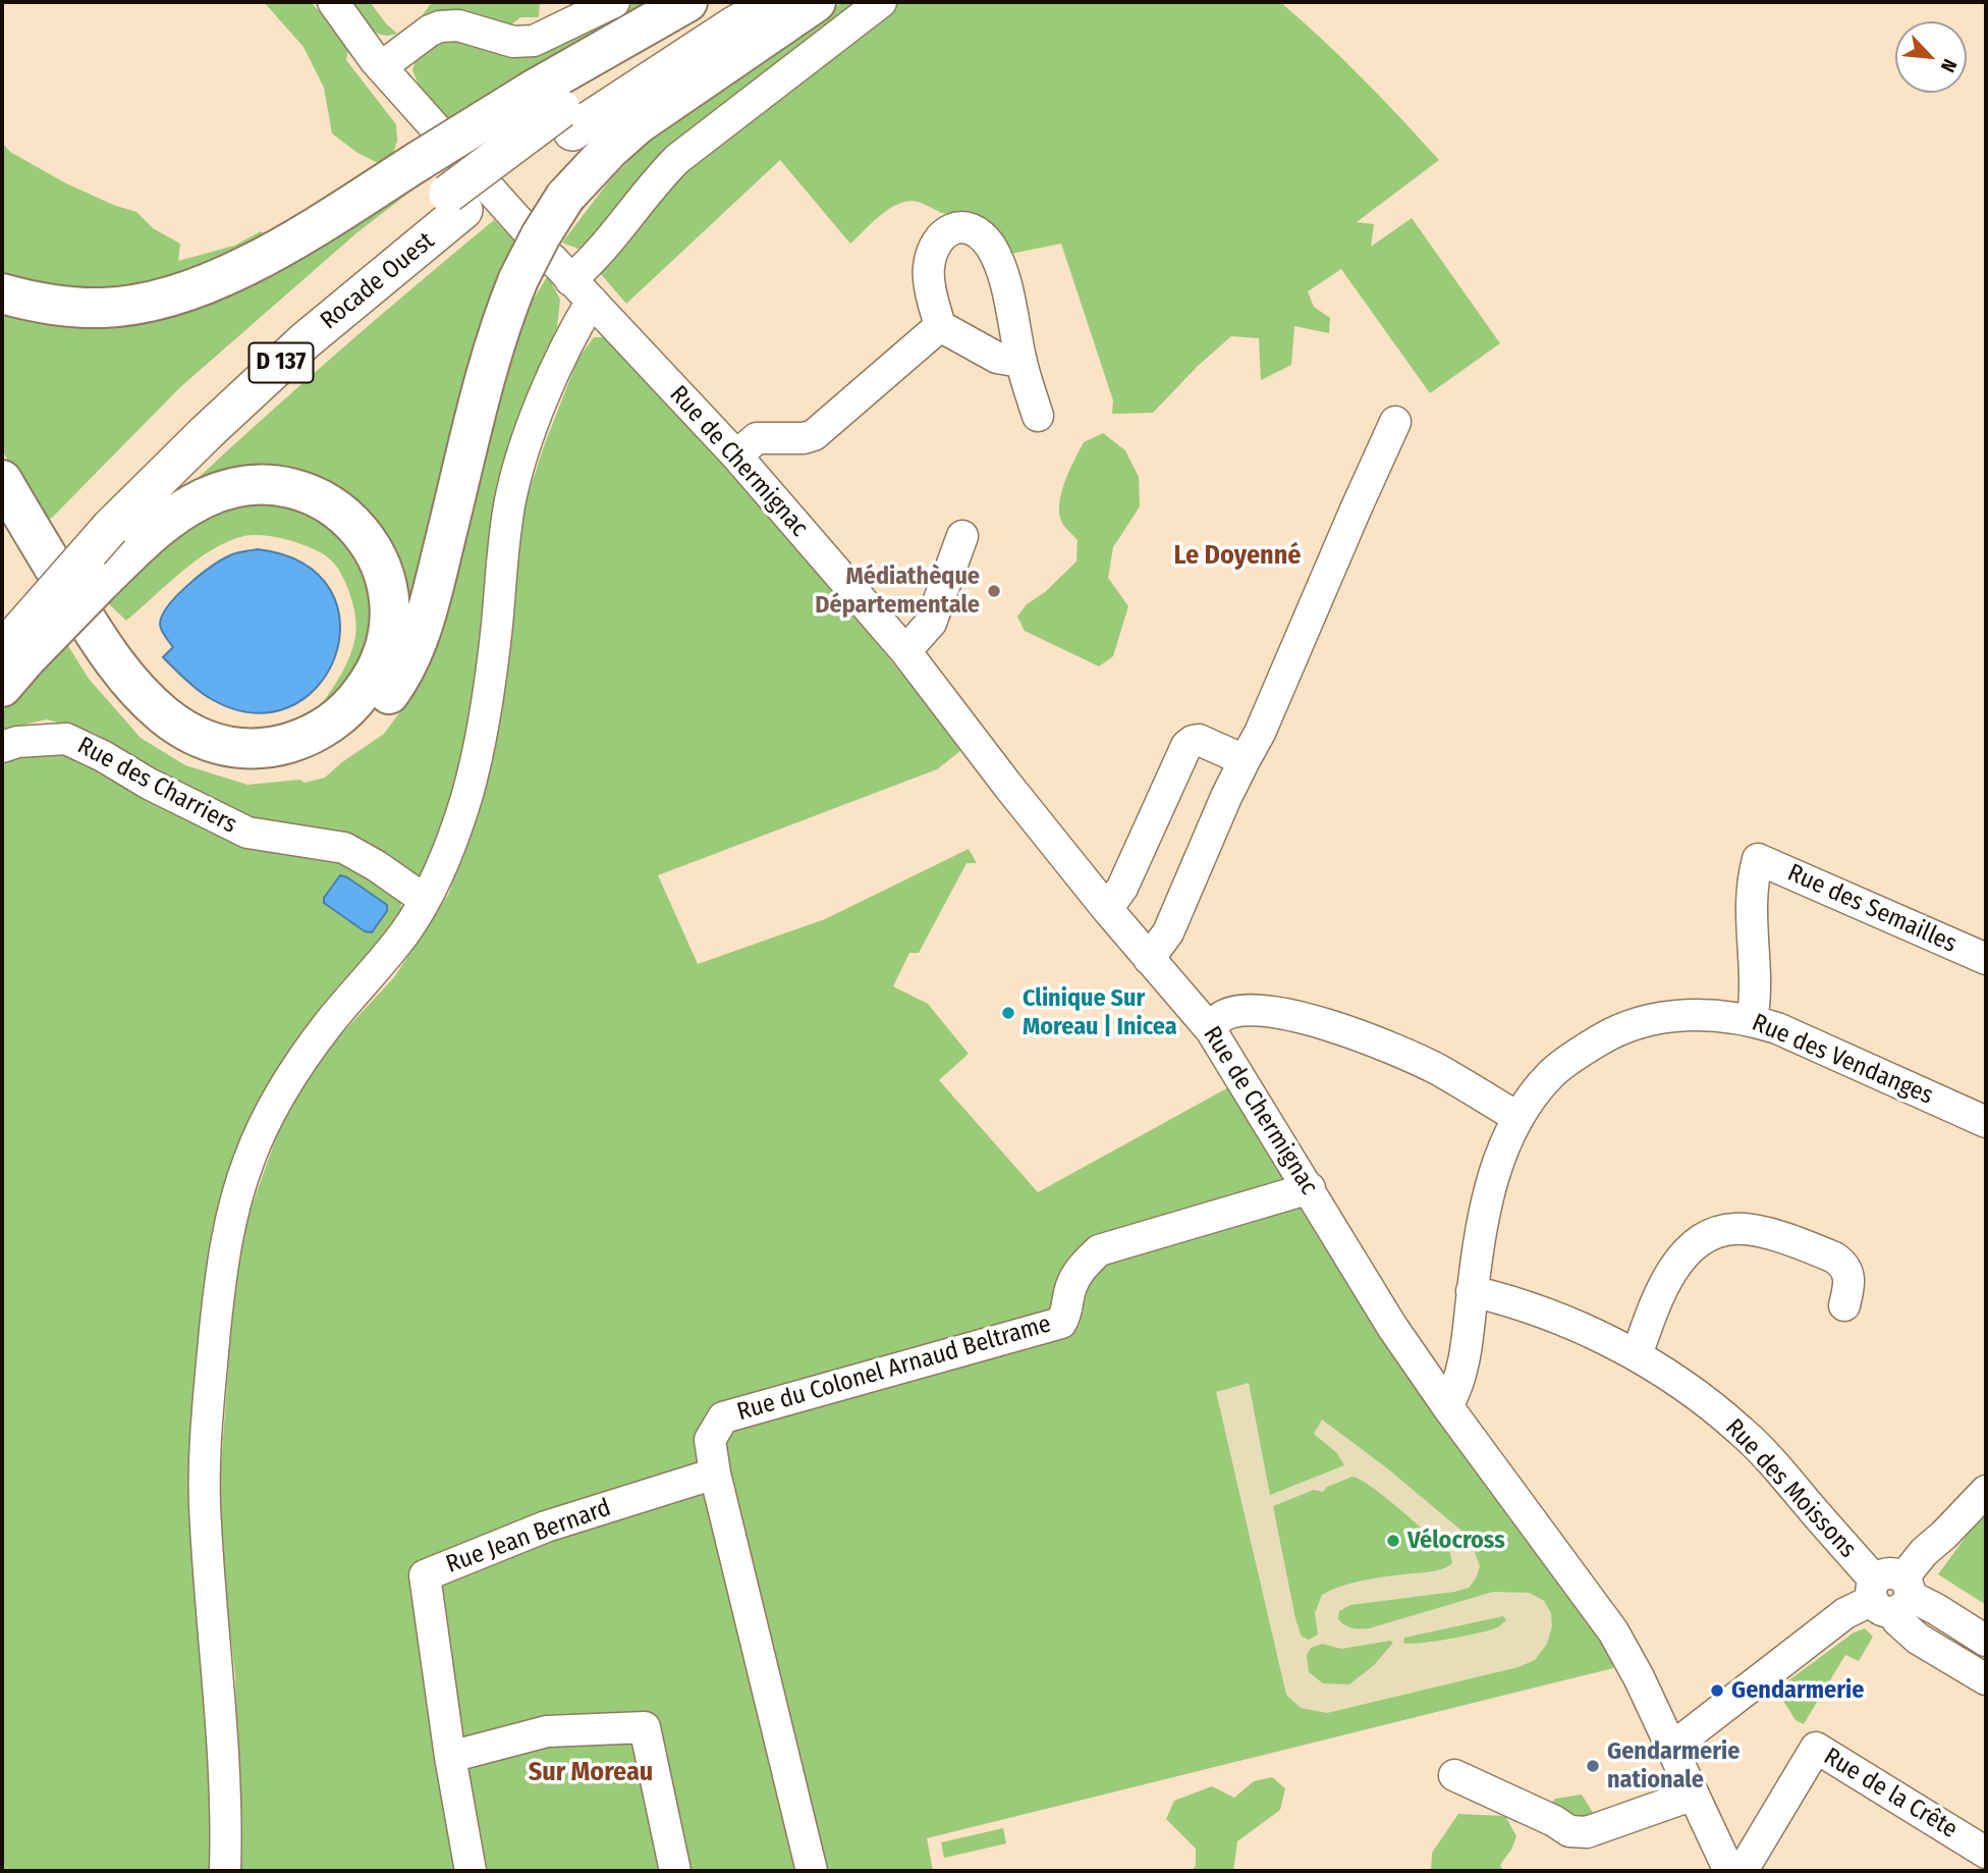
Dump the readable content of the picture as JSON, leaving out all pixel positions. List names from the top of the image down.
{
  "streets": {
    "main road": ["Rocade Ouest", "D 137"],
    "street": [
      "Rue de Chermignac",
      "Rue des Charriers",
      "Rue des Semailles",
      "Rue des Vendanges",
      "Rue du Colonel Arnaud Beltrame",
      "Rue des Moissons",
      "Rue Jean Bernard",
      "Rue de la Crête"
    ]
  },
  "crossings": [
    ["Rue de Chermignac", "Rue des Vendanges"],
    ["Rue de Chermignac", "Rue du Colonel Arnaud Beltrame"],
    ["Rue de Chermignac", "Rue de la Crête"],
    ["Rue des Semailles", "Rue des Vendanges"],
    ["Rue des Vendanges", "Rue des Moissons"],
    ["Rue du Colonel Arnaud Beltrame", "Rue Jean Bernard"]
  ],
  "districts": ["Le Doyenné", "Sur Moreau"],
  "places": [
    "Médiathèque Départementale",
    "Clinique Sur Moreau | Inicea",
    "Vélocross",
    "Gendarmerie",
    "Gendarmerie nationale"
  ],
  "north": "bottom right"
}
